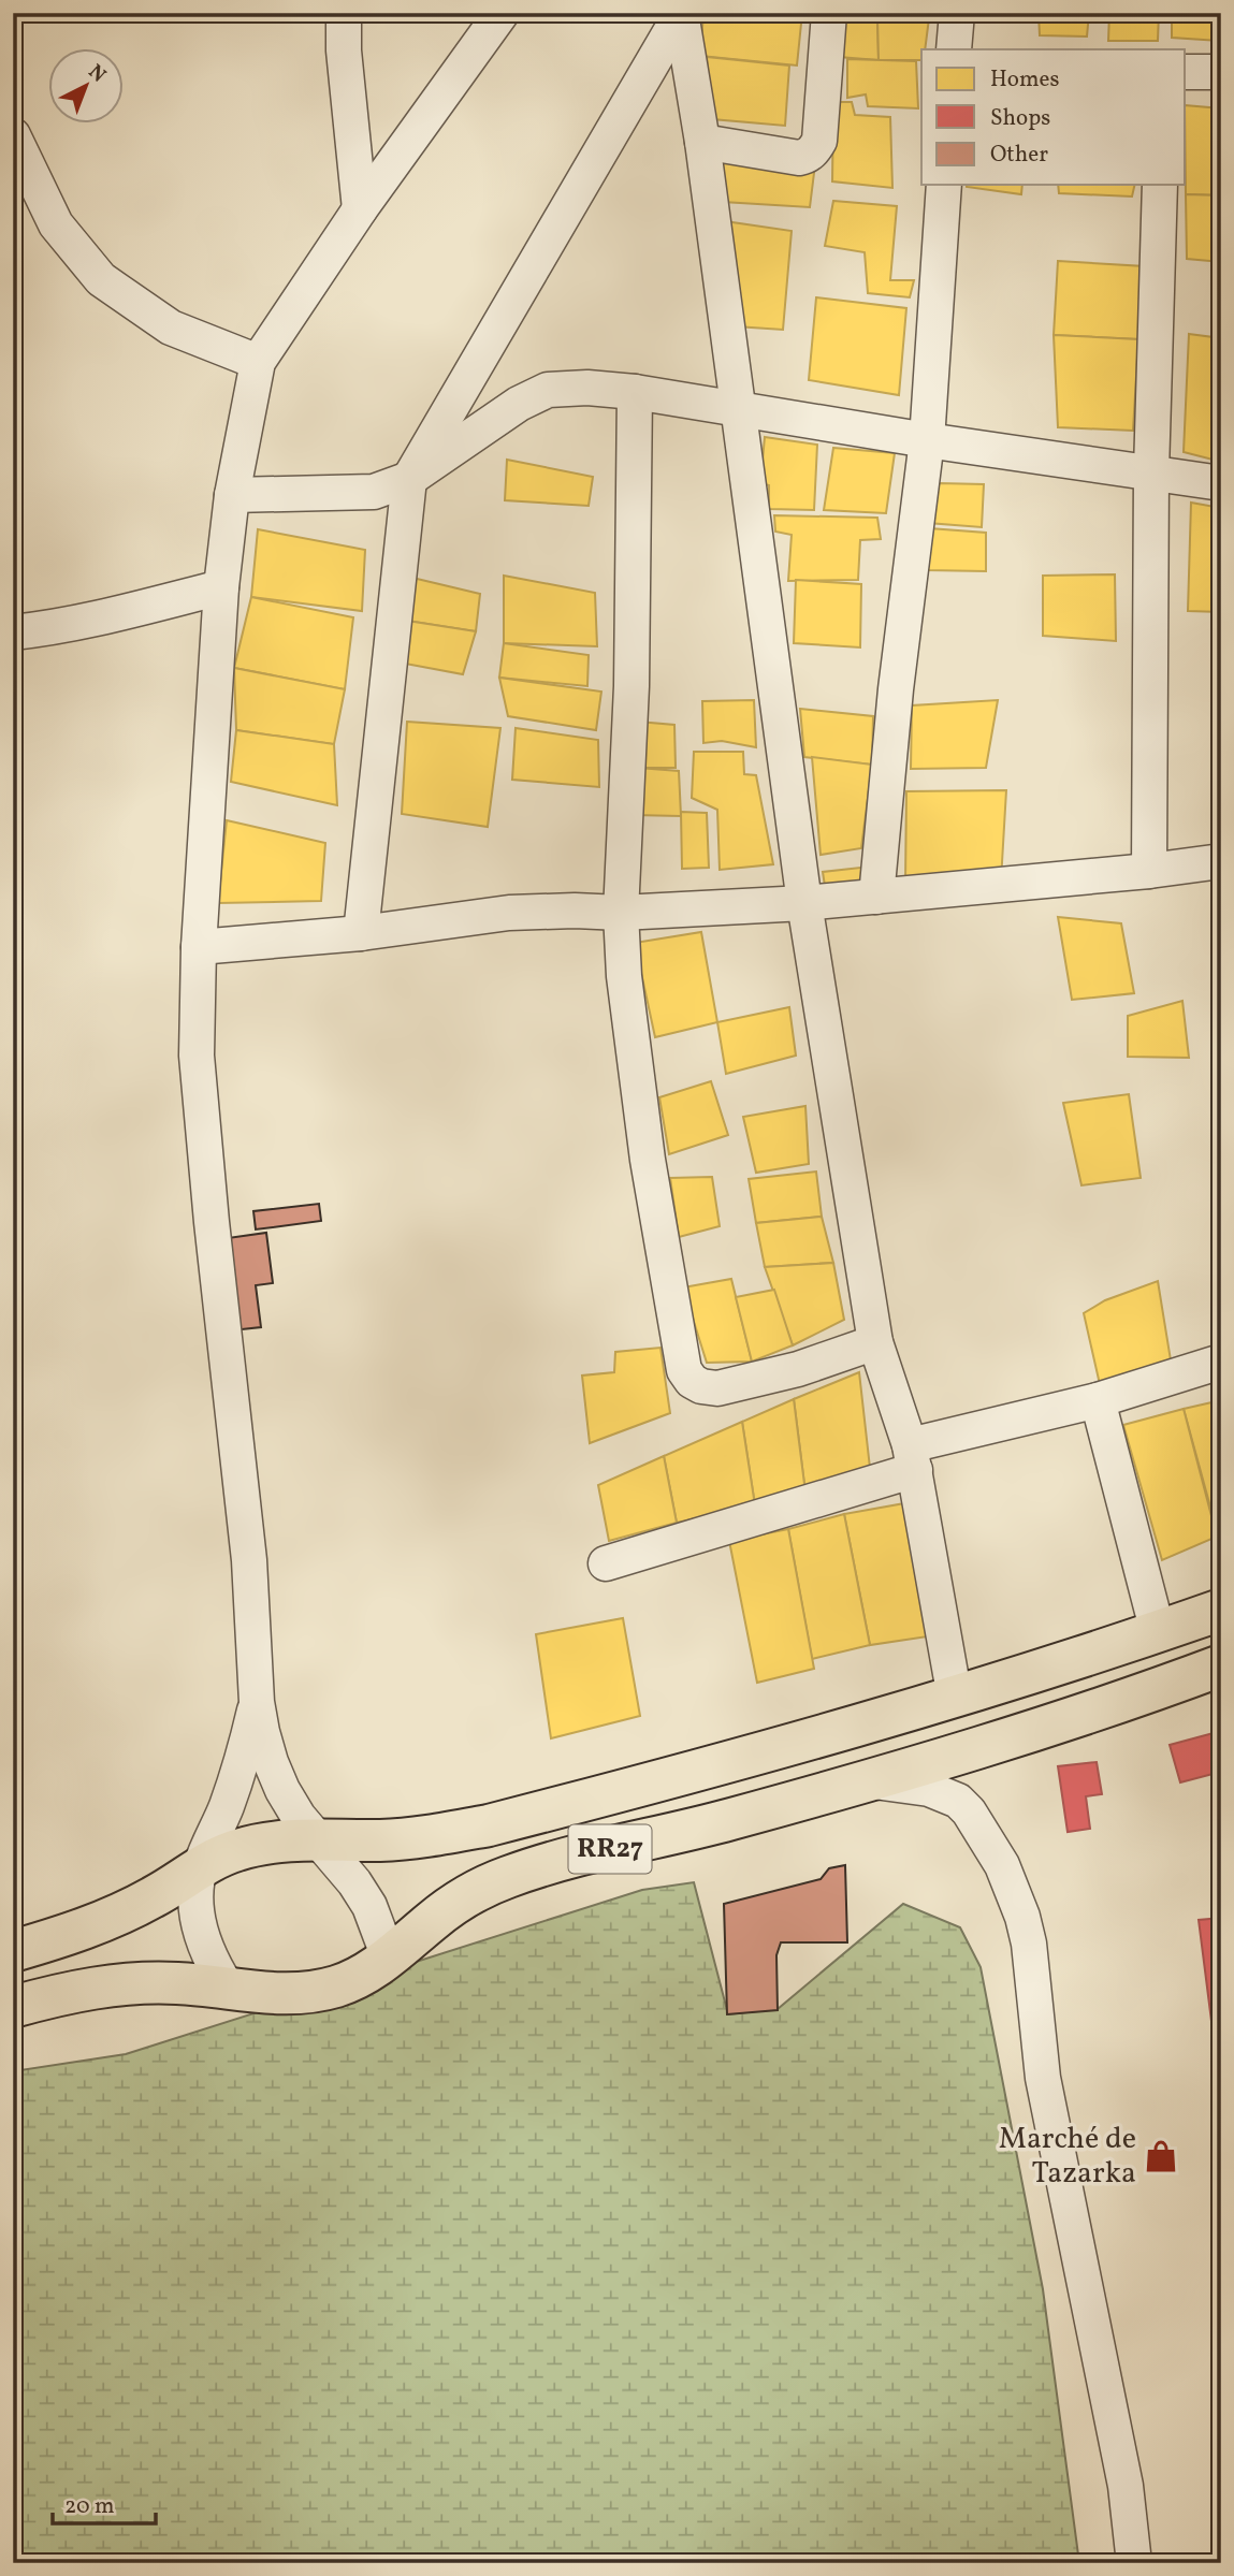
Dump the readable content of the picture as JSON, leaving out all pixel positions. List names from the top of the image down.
{
  "streets": {
    "highway": ["RR27"]
  },
  "places": {
    "shop": ["Marché de Tazarka"]
  },
  "legend": ["Homes", "Shops", "Other"],
  "scale_bar": "20 m",
  "north": "top right"
}
